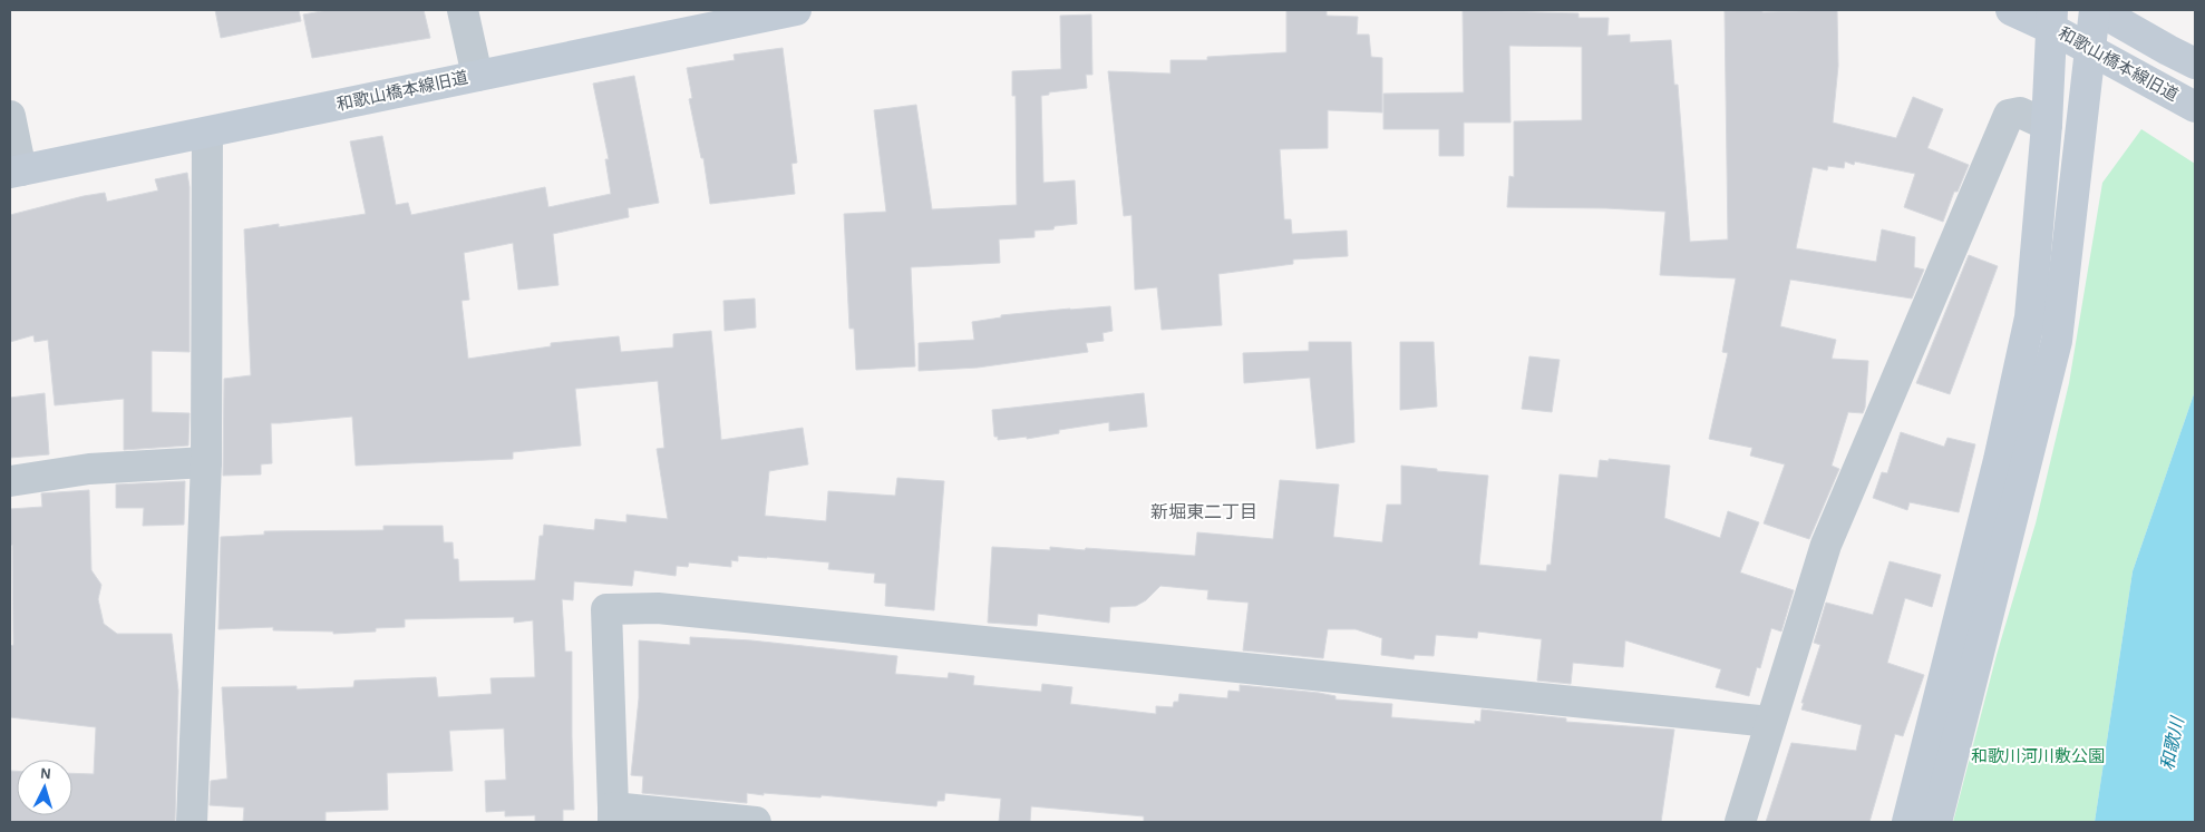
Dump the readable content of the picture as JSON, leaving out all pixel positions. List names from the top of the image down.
{
  "streets": {
    "street": ["和歌山橋本線旧道"]
  },
  "districts": ["新堀東二丁目"],
  "water": ["和歌川"],
  "parks": ["和歌川河川敷公園"],
  "north": "top"
}
